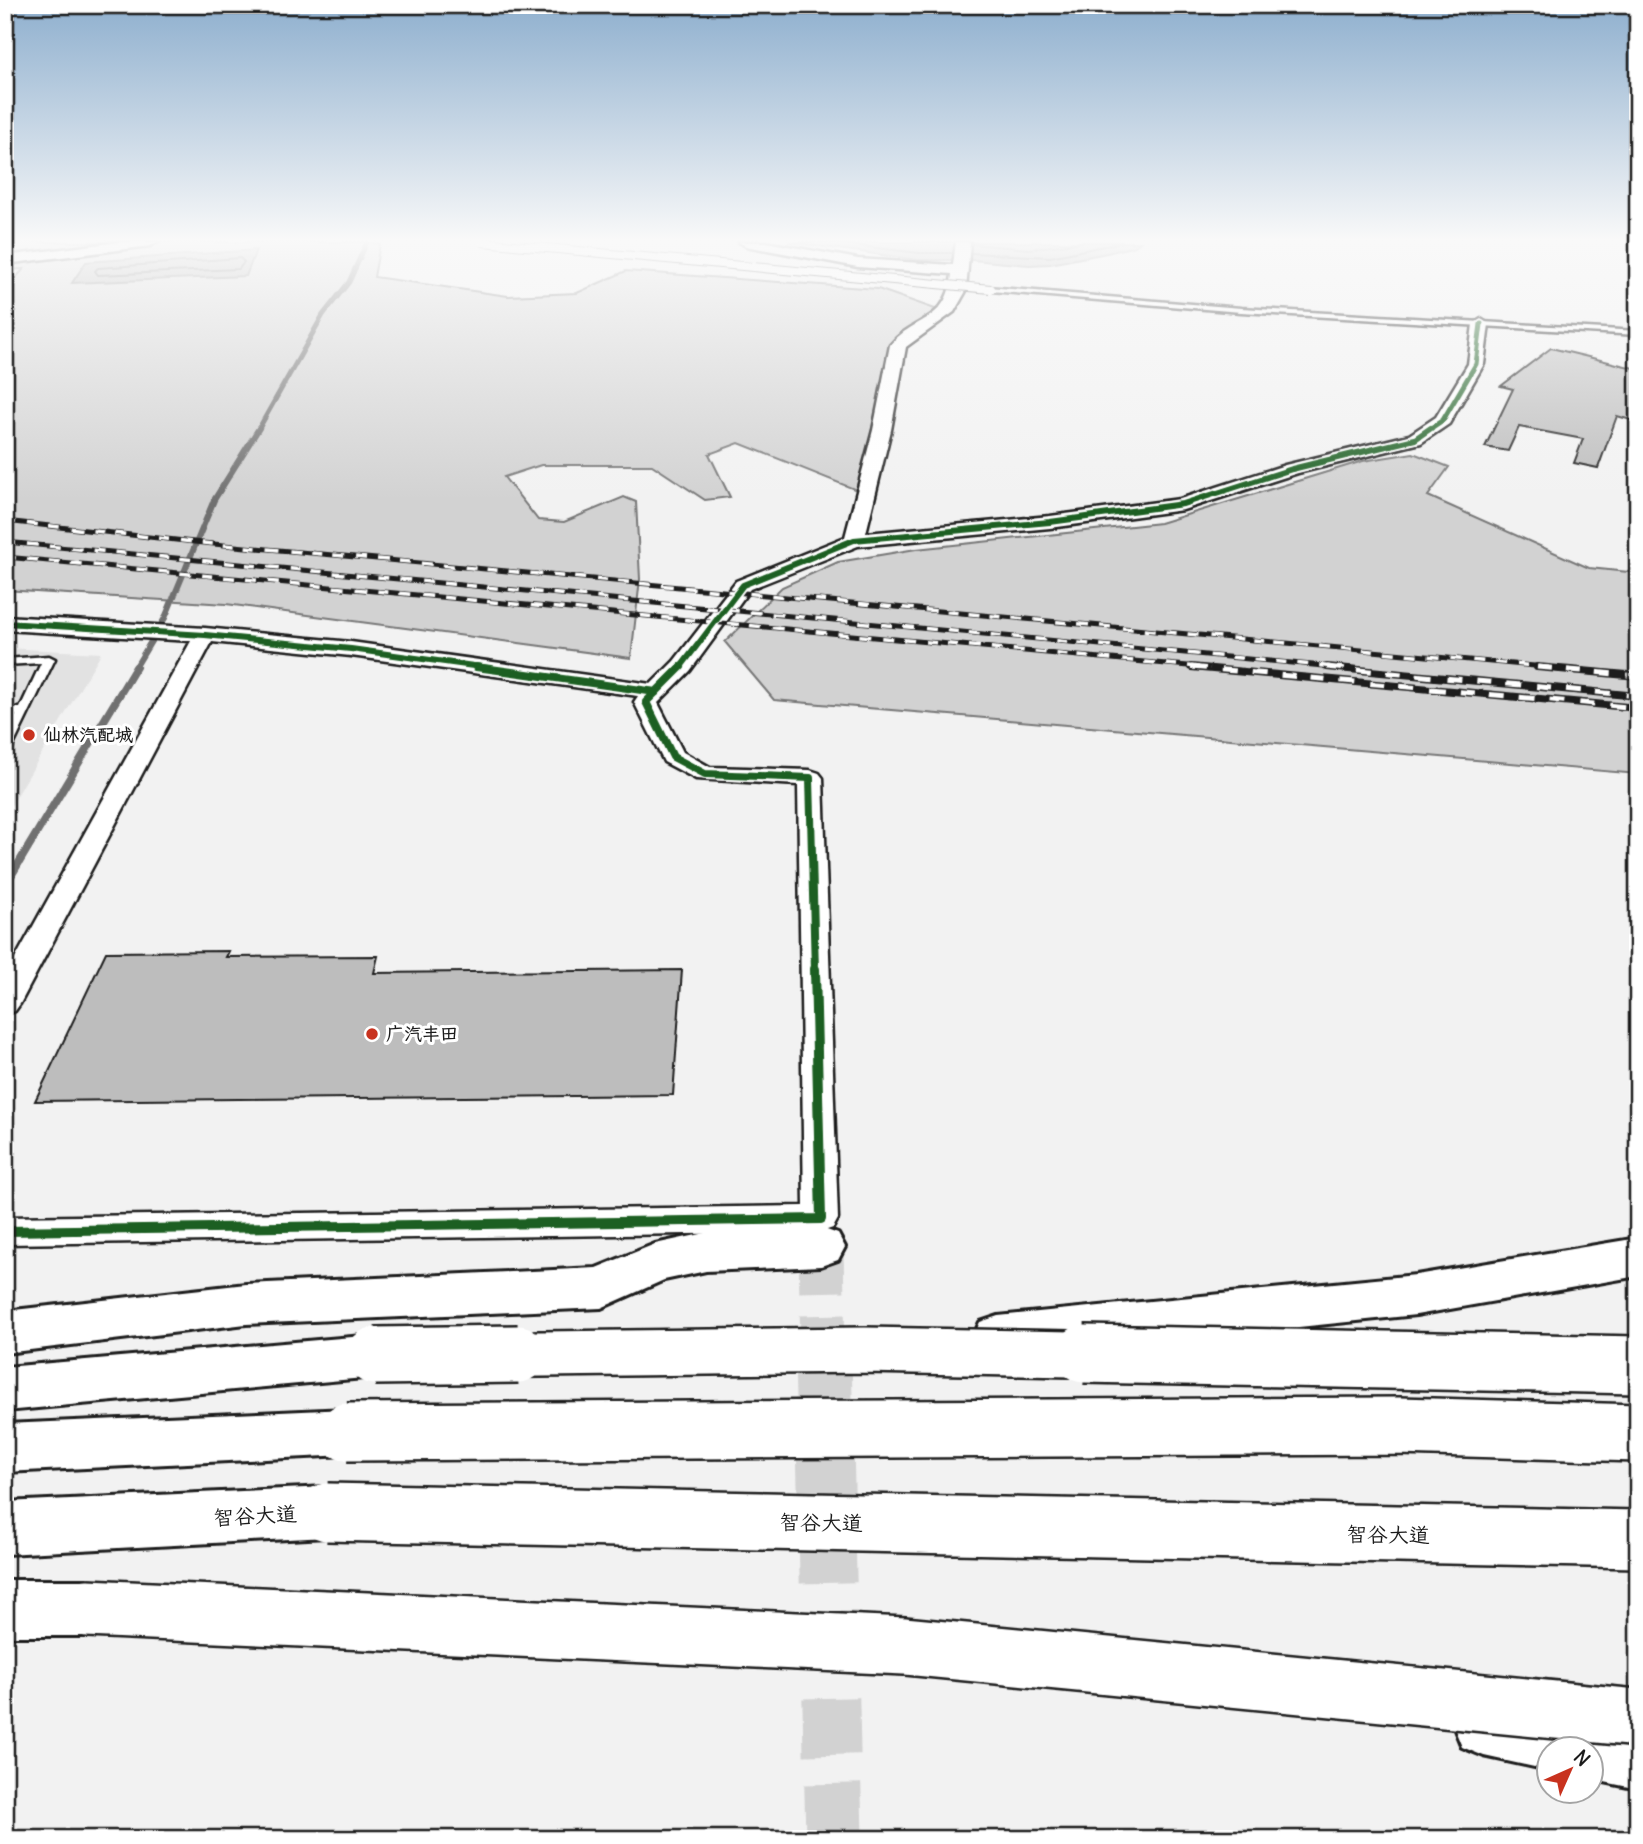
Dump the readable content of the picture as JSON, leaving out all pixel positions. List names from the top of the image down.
{
  "streets": {
    "main road": ["智谷大道"]
  },
  "places": ["仙林汽配城", "广汽丰田"],
  "north": "top right"
}
